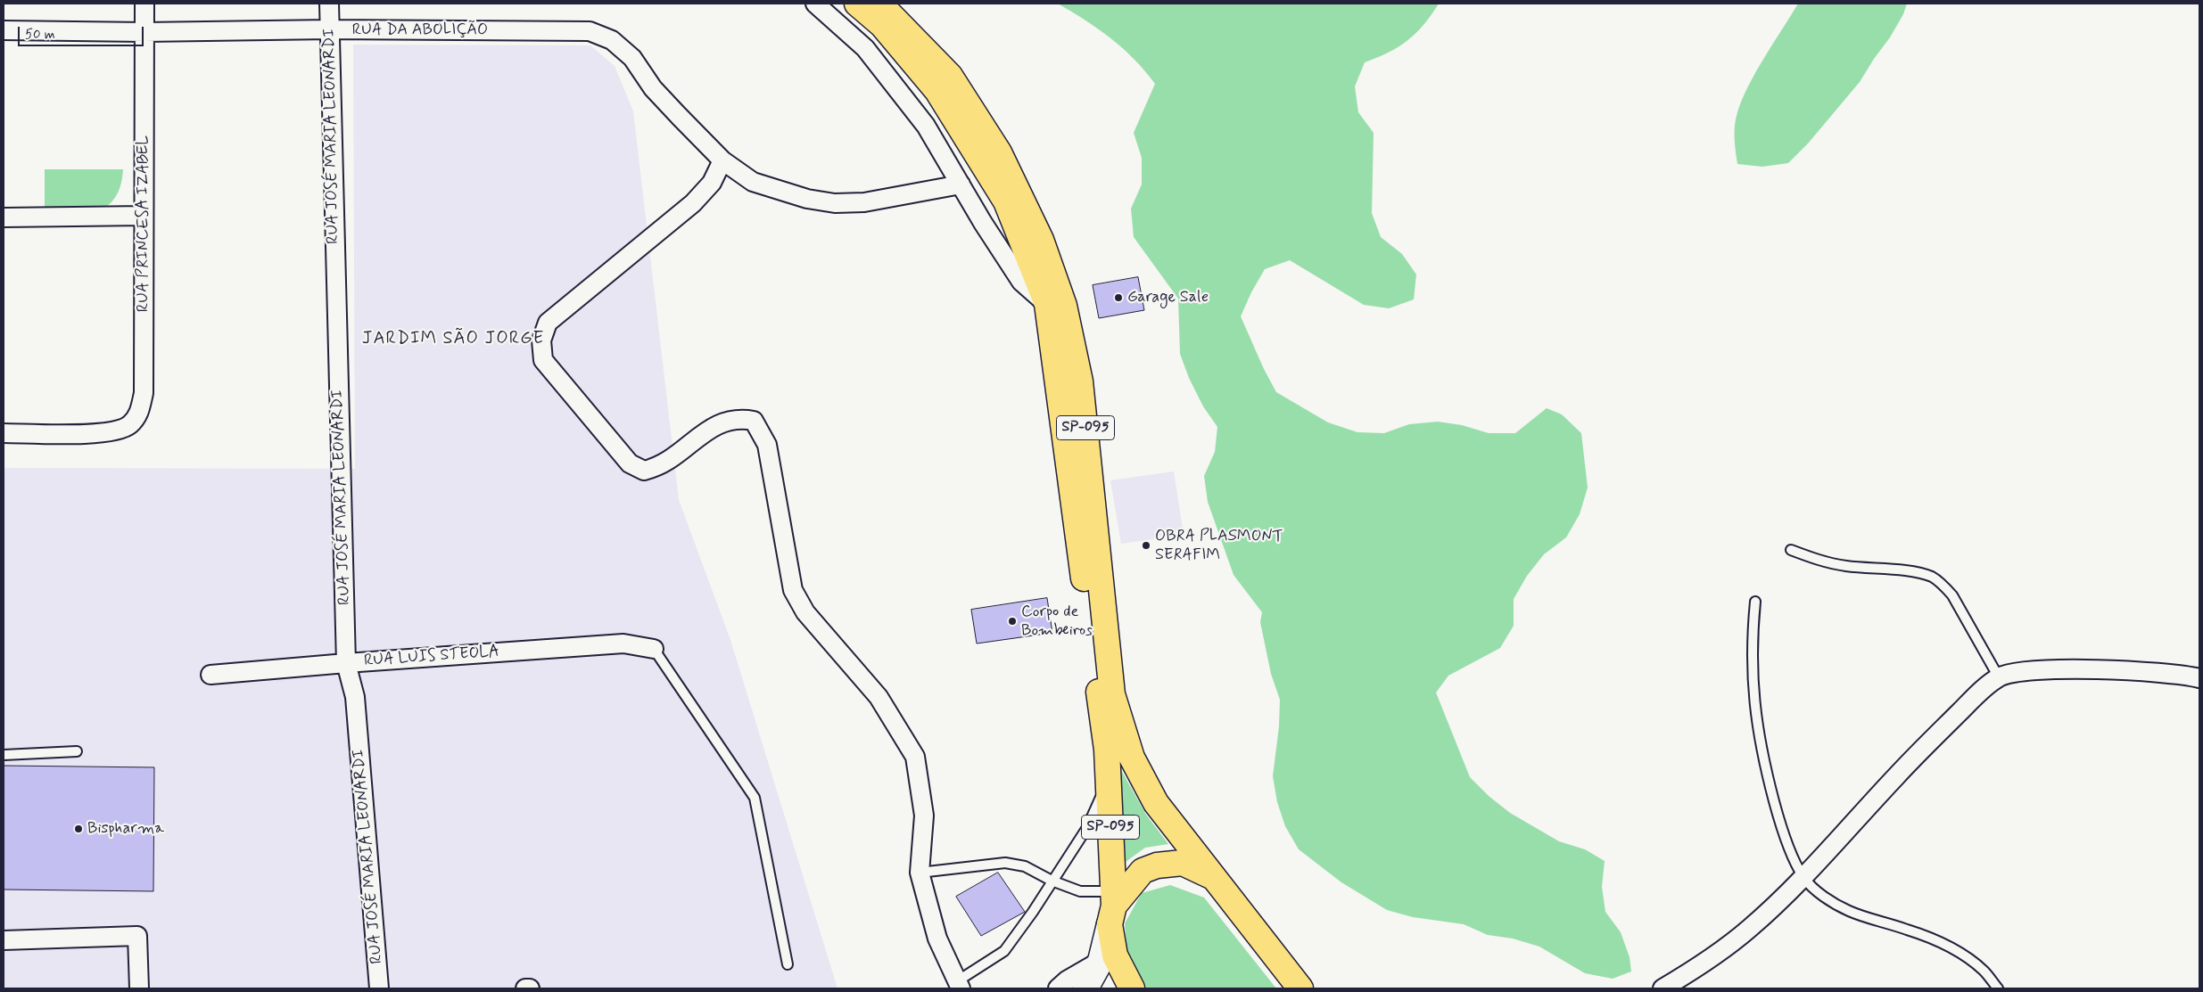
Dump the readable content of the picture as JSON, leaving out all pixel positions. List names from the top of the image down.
{
  "streets": {
    "main road": ["SP-095"],
    "street": [
      "RUA DA ABOLIÇÃO",
      "RUA JOSÉ MARIA LEONARDI",
      "RUA PRINCESA IZABEL",
      "RUA LUIS STEOLA"
    ]
  },
  "crossings": [
    ["RUA DA ABOLIÇÃO", "RUA JOSÉ MARIA LEONARDI"],
    ["RUA DA ABOLIÇÃO", "RUA PRINCESA IZABEL"],
    ["RUA JOSÉ MARIA LEONARDI", "RUA LUIS STEOLA"]
  ],
  "districts": ["JARDIM SÃO JORGE"],
  "places": [
    "Garage Sale",
    "OBRA PLASMONT SERAFIM",
    "Corpo de Bombeiros",
    "Bispharma"
  ],
  "scale_bar": "50 m"
}
